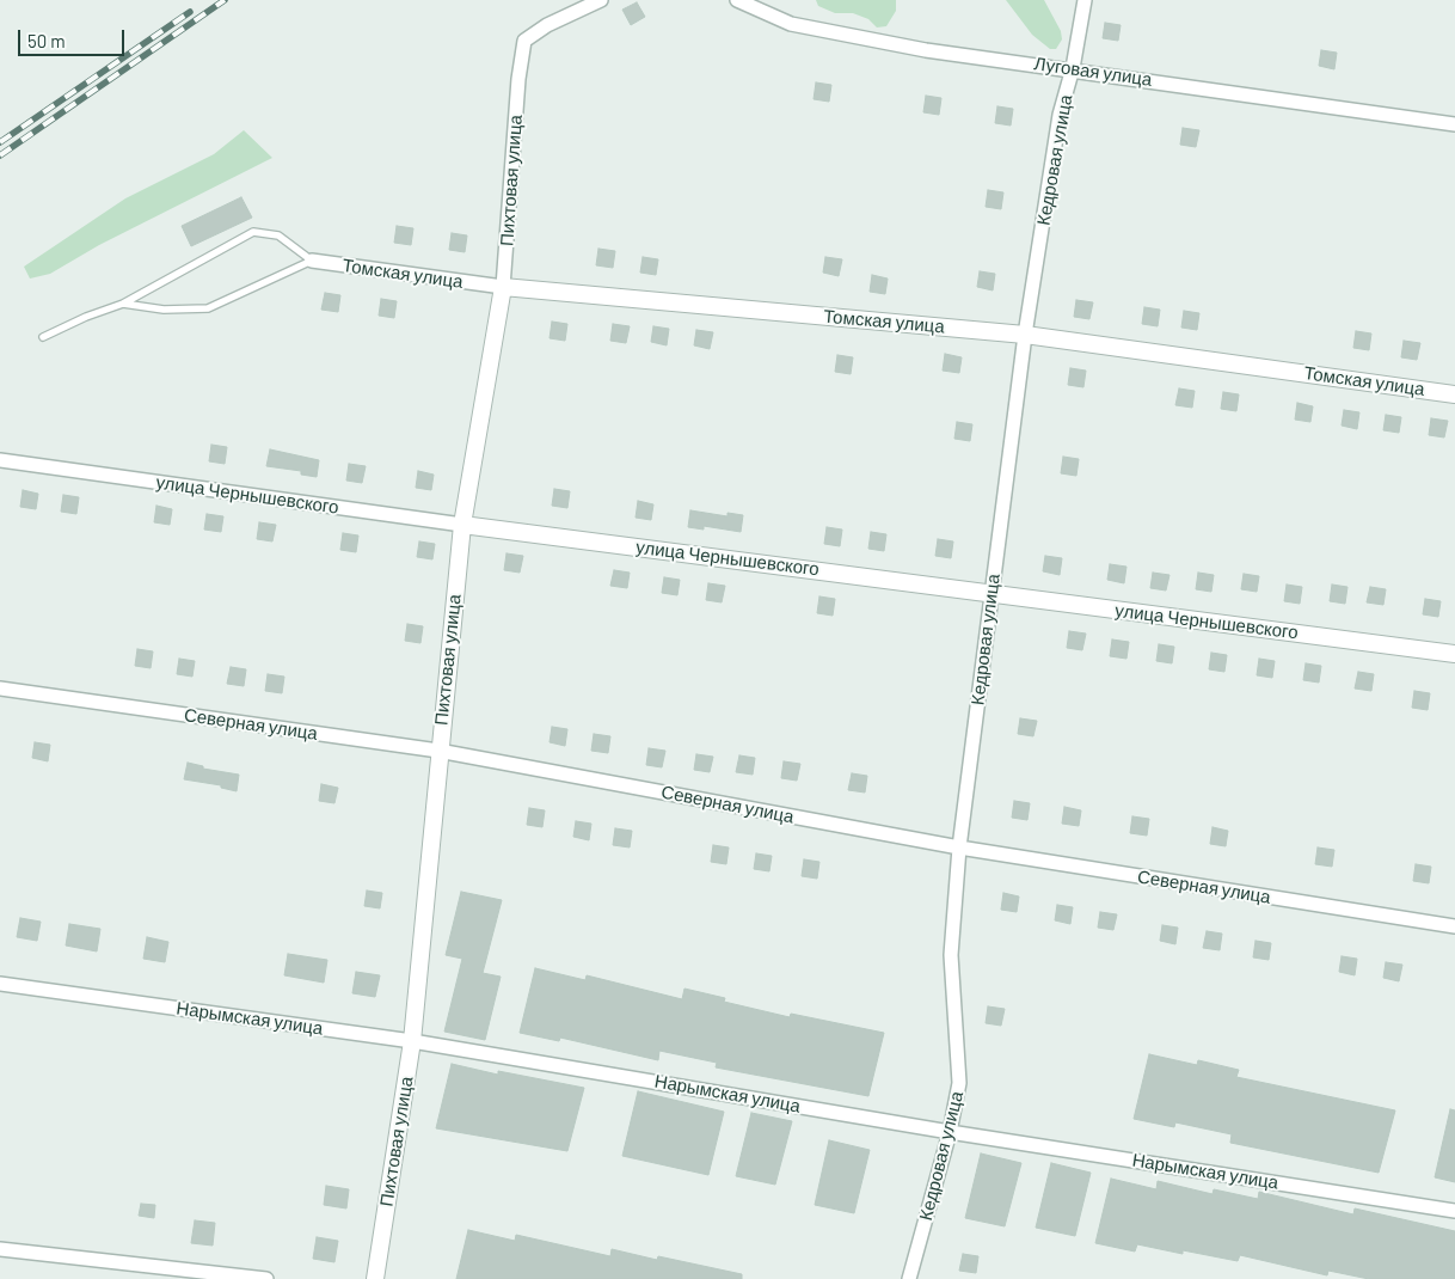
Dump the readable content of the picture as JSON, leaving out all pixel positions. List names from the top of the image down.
{
  "streets": {
    "street": [
      "Луговая улица",
      "Кедровая улица",
      "Пихтовая улица",
      "Томская улица",
      "улица Чернышевского",
      "Северная улица",
      "Нарымская улица"
    ]
  },
  "crossings": [
    ["Луговая улица", "Кедровая улица"],
    ["Кедровая улица", "Томская улица"],
    ["Кедровая улица", "улица Чернышевского"],
    ["Кедровая улица", "Северная улица"],
    ["Кедровая улица", "Нарымская улица"],
    ["Пихтовая улица", "Томская улица"],
    ["Пихтовая улица", "улица Чернышевского"],
    ["Пихтовая улица", "Северная улица"],
    ["Пихтовая улица", "Нарымская улица"]
  ],
  "scale_bar": "50 m"
}
